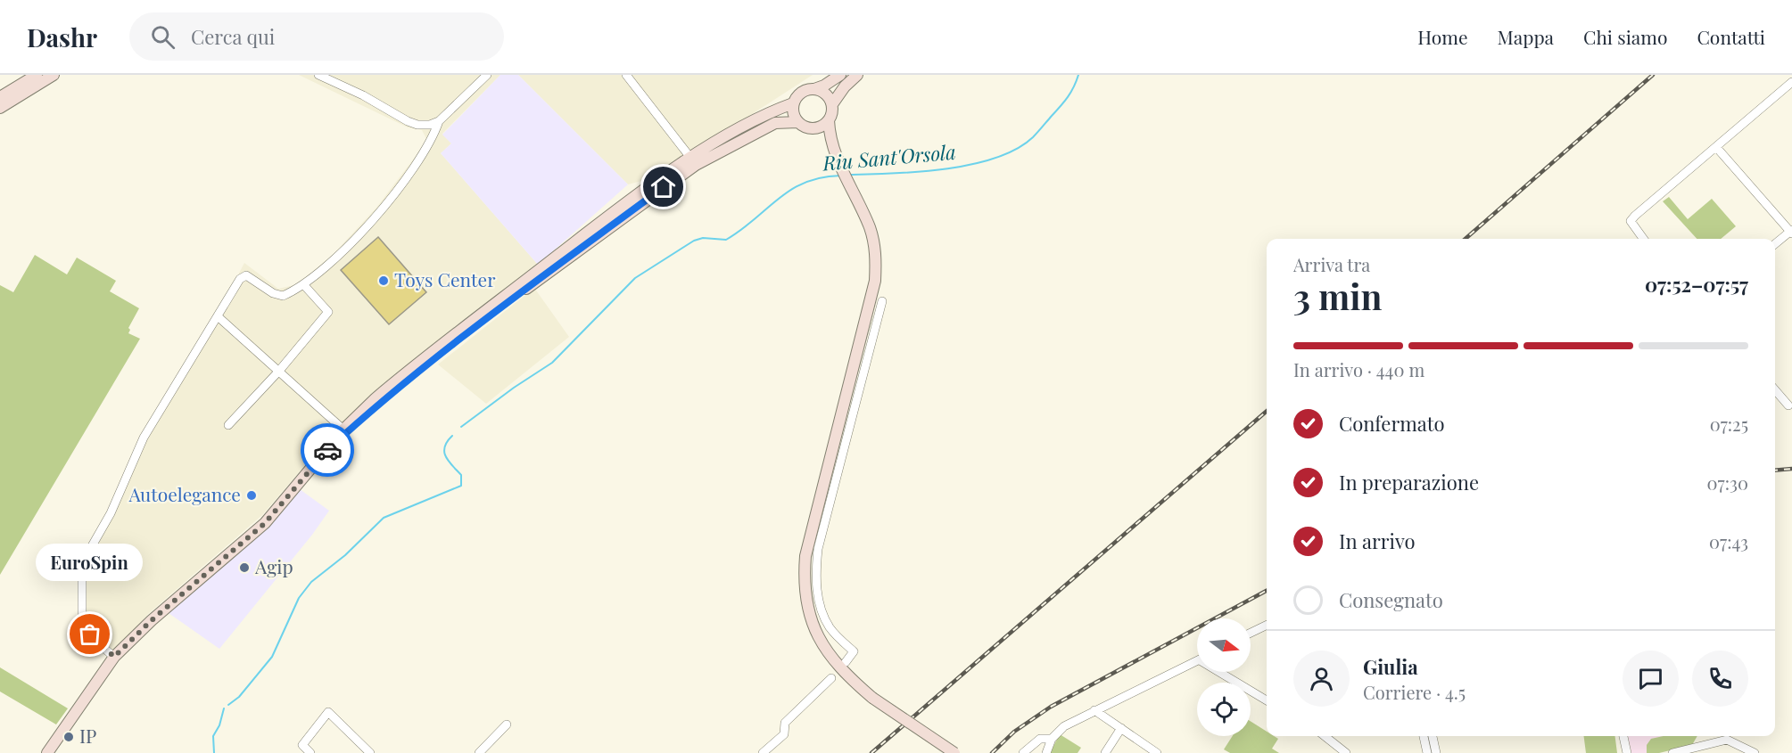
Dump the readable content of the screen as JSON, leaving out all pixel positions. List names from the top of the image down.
{
  "water": ["Riu Sant'Orsola"],
  "places": [
    "Toys Center",
    "Autoelegance",
    "Agip",
    "EuroSpin",
    "IP"
  ],
  "north": "right",
  "page": {
    "header": "Dashr",
    "search": "Cerca qui",
    "nav": [
      "Home",
      "Mappa",
      "Chi siamo",
      "Contatti"
    ],
    "heading": ["3 min", "Arriva tra", "07:52–07:57"],
    "panel": ["Giulia", "Corriere · 4.5"],
    "bar": "In arrivo · 440 m",
    "list": [
      ["Confermato", "07:25"],
      ["In preparazione", "07:30"],
      ["In arrivo", "07:43"],
      "Consegnato"
    ],
    "bubble": "EuroSpin"
  }
}
